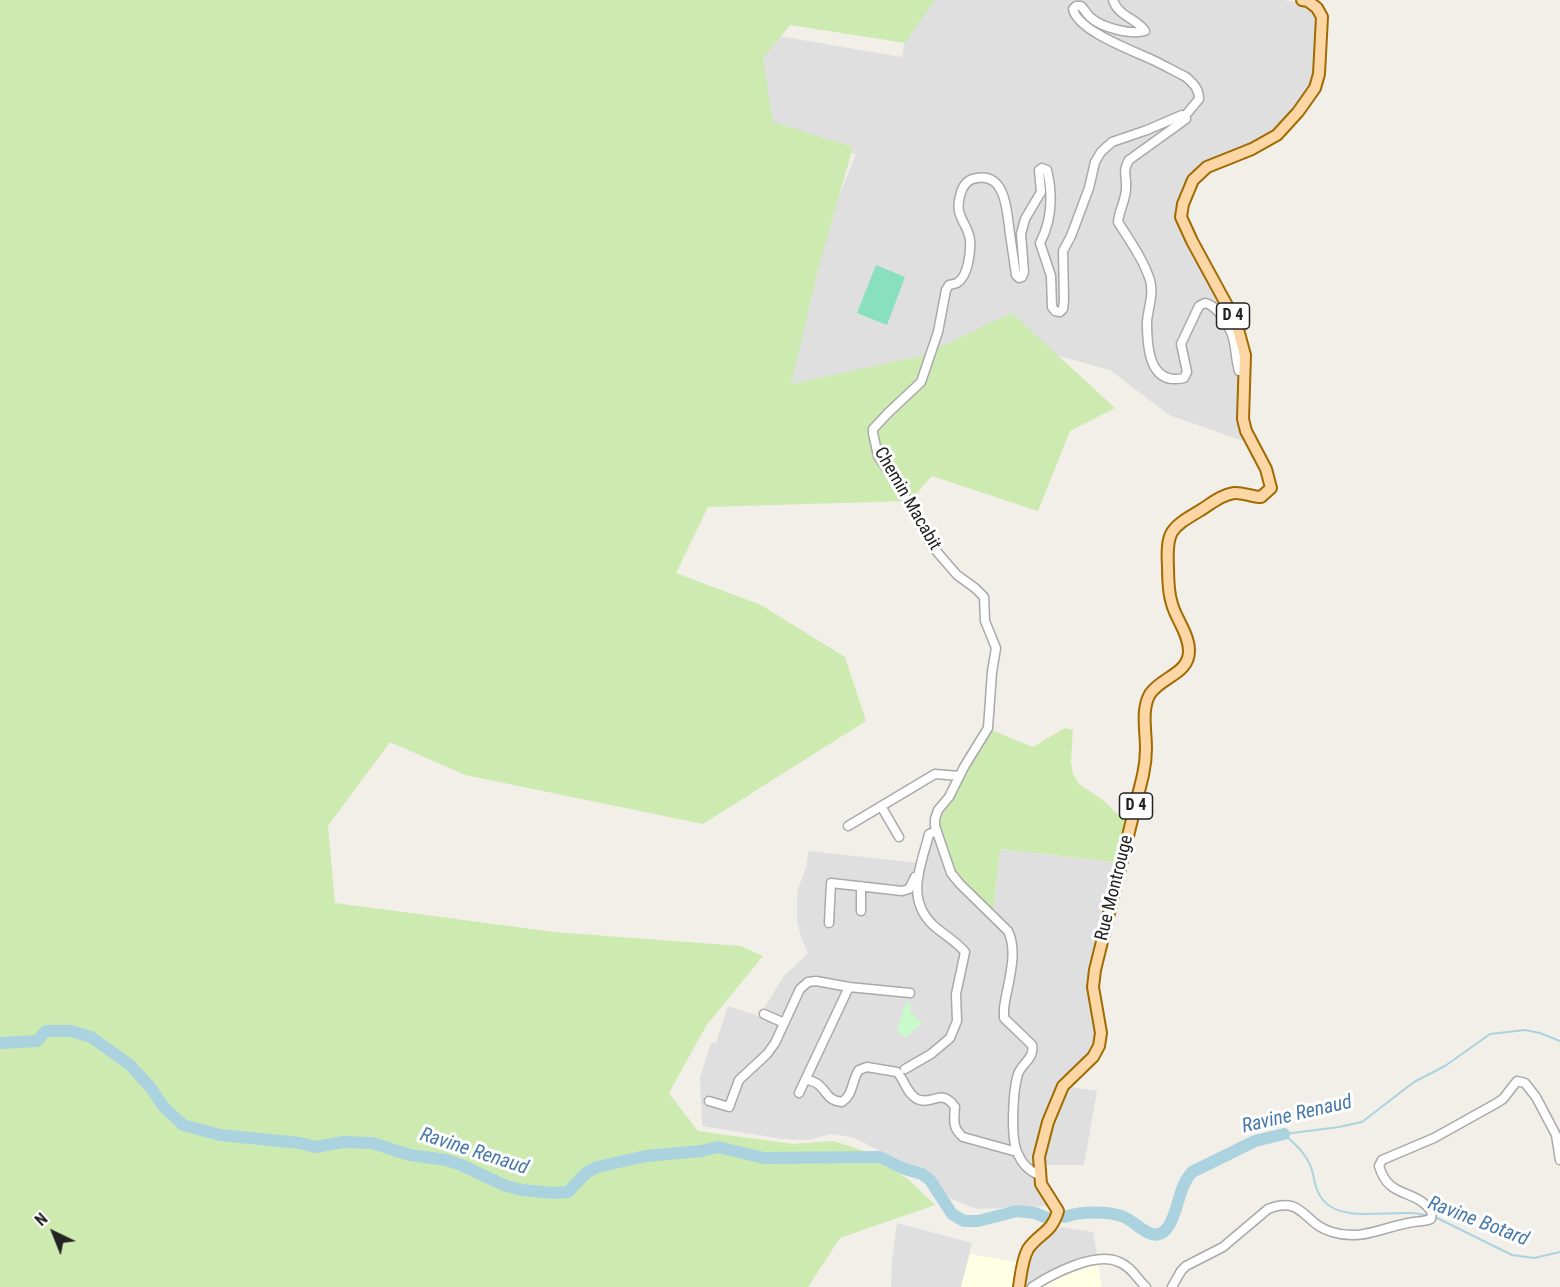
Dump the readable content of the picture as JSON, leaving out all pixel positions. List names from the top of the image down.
{
  "streets": {
    "main road": ["D 4", "Rue Montrouge"],
    "street": ["Chemin Macabit"]
  },
  "water": ["Ravine Renaud", "Ravine Botard"],
  "north": "top left"
}
